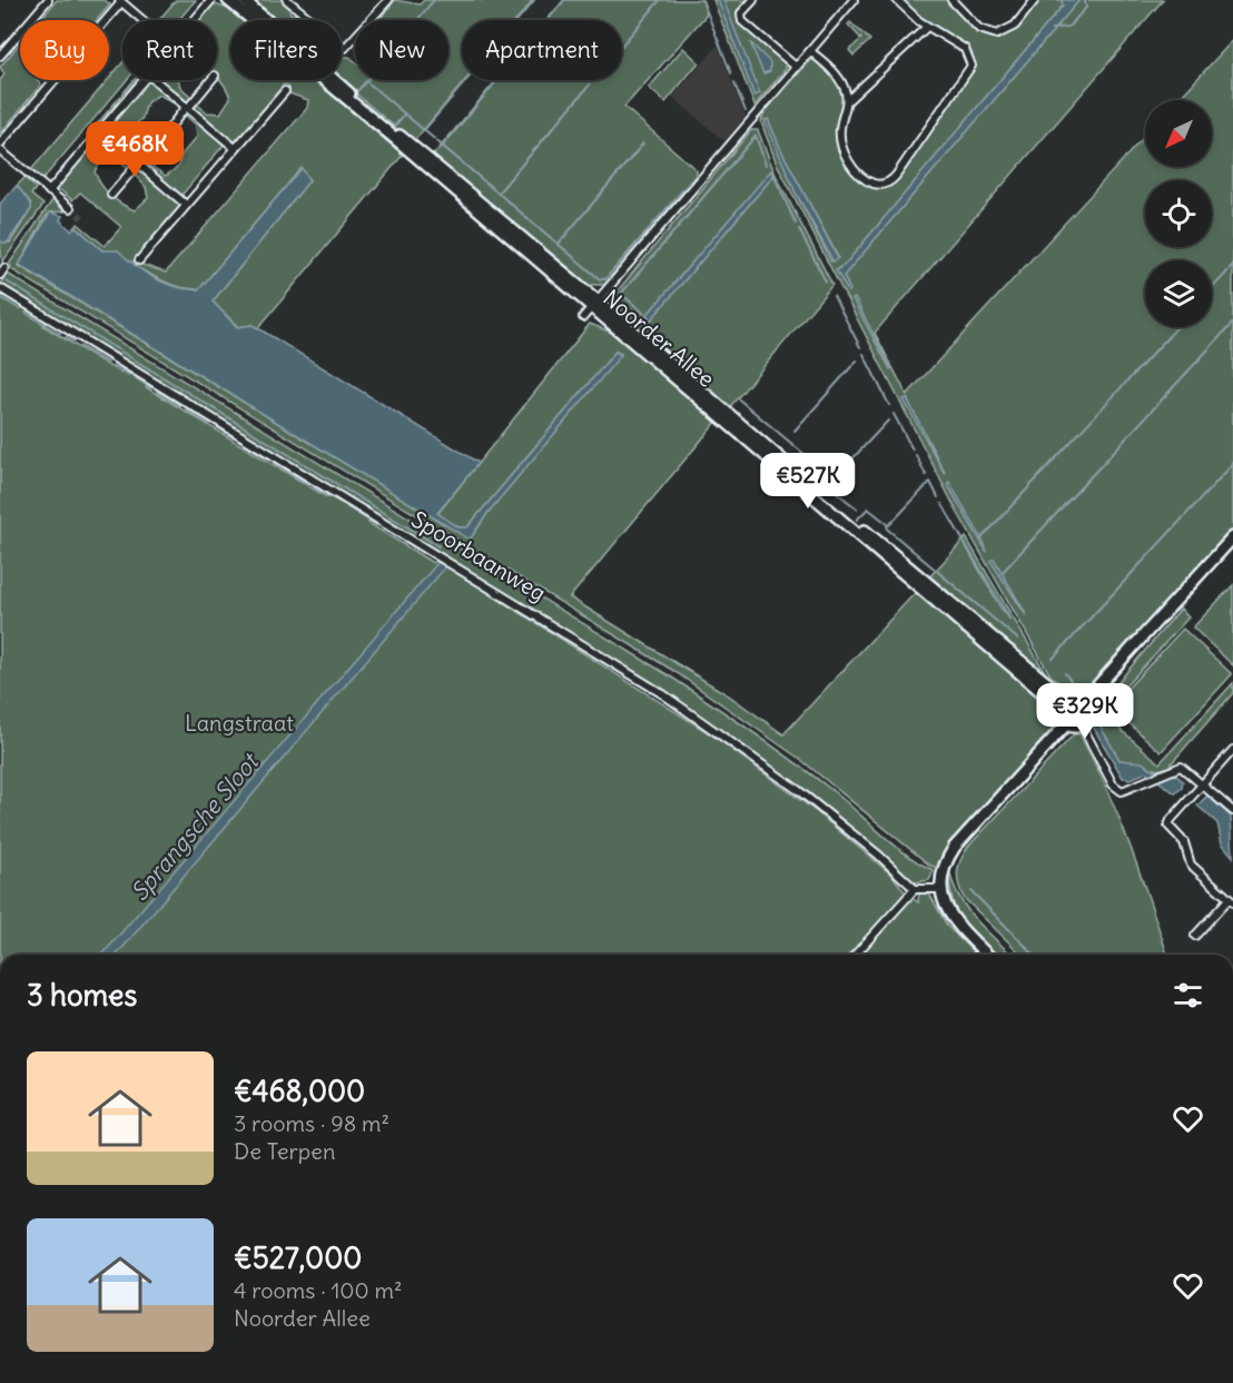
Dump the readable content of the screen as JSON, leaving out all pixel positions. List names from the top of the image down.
{
  "streets": {
    "street": ["Noorder Allee", "Spoorbaanweg"]
  },
  "water": ["Sprangsche Sloot"],
  "parks": ["Langstraat"],
  "north": "bottom left",
  "page": {
    "chip": [
      "Buy",
      "Rent",
      "Filters",
      "New",
      "Apartment"
    ],
    "price": ["€468K", "€527K", "€329K"],
    "heading": "3 homes",
    "list": [
      {
        "name": "€468,000",
        "note": "3 rooms · 98 m² · De Terpen"
      },
      {
        "name": "€527,000",
        "note": "4 rooms · 100 m² · Noorder Allee"
      }
    ]
  }
}
